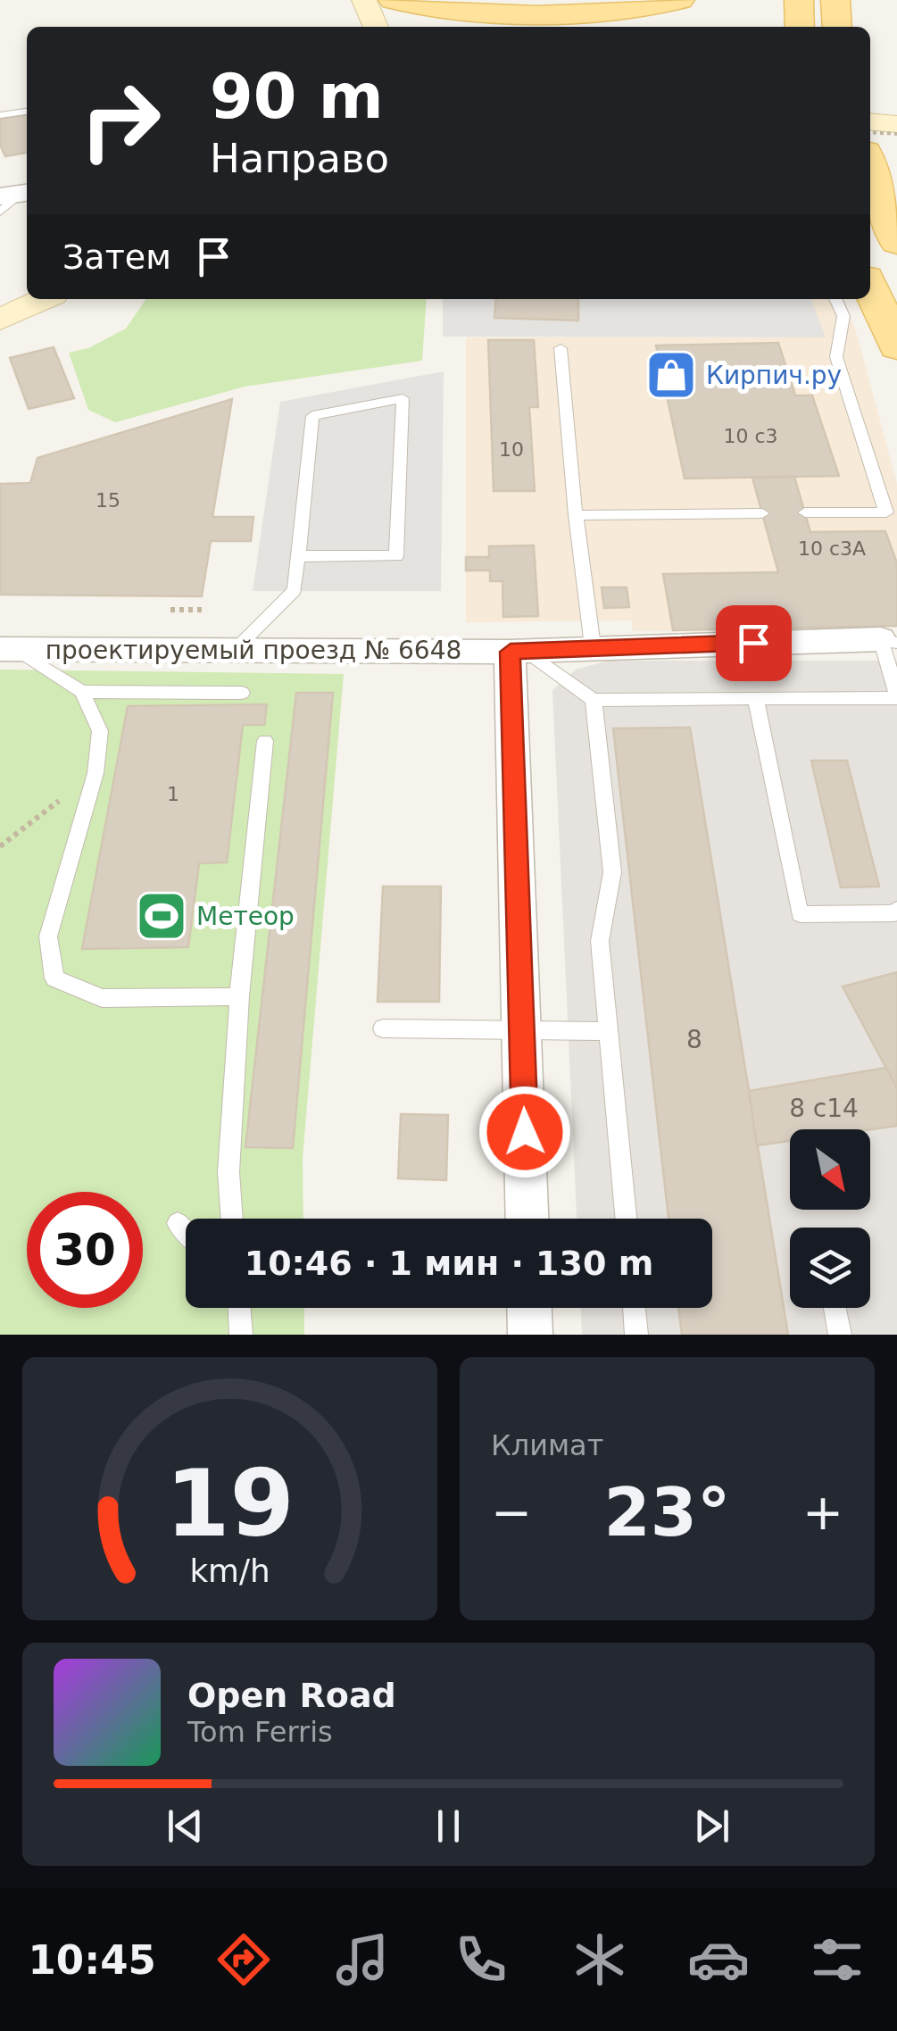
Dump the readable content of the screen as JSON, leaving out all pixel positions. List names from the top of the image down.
{
  "streets": {
    "street": ["проектируемый проезд № 6648"]
  },
  "places": {
    "shop": ["Кирпич.ру"],
    "sports": ["Метеор"]
  },
  "house_numbers": [
    "10 с3",
    "10",
    "15",
    "10 c3A",
    "1",
    "8",
    "8 с14"
  ],
  "north": "bottom right",
  "page": {
    "turn": ["90 m", "Направо"],
    "then": "Затем",
    "limit": "30",
    "trip": "10:46 · 1 мин · 130 m",
    "tile": "Климат",
    "heat": ["−", "23°", "+"],
    "song": ["Open Road", "Tom Ferris"],
    "tabs": "10:45",
    "gauge": ["19", "km/h"]
  }
}
